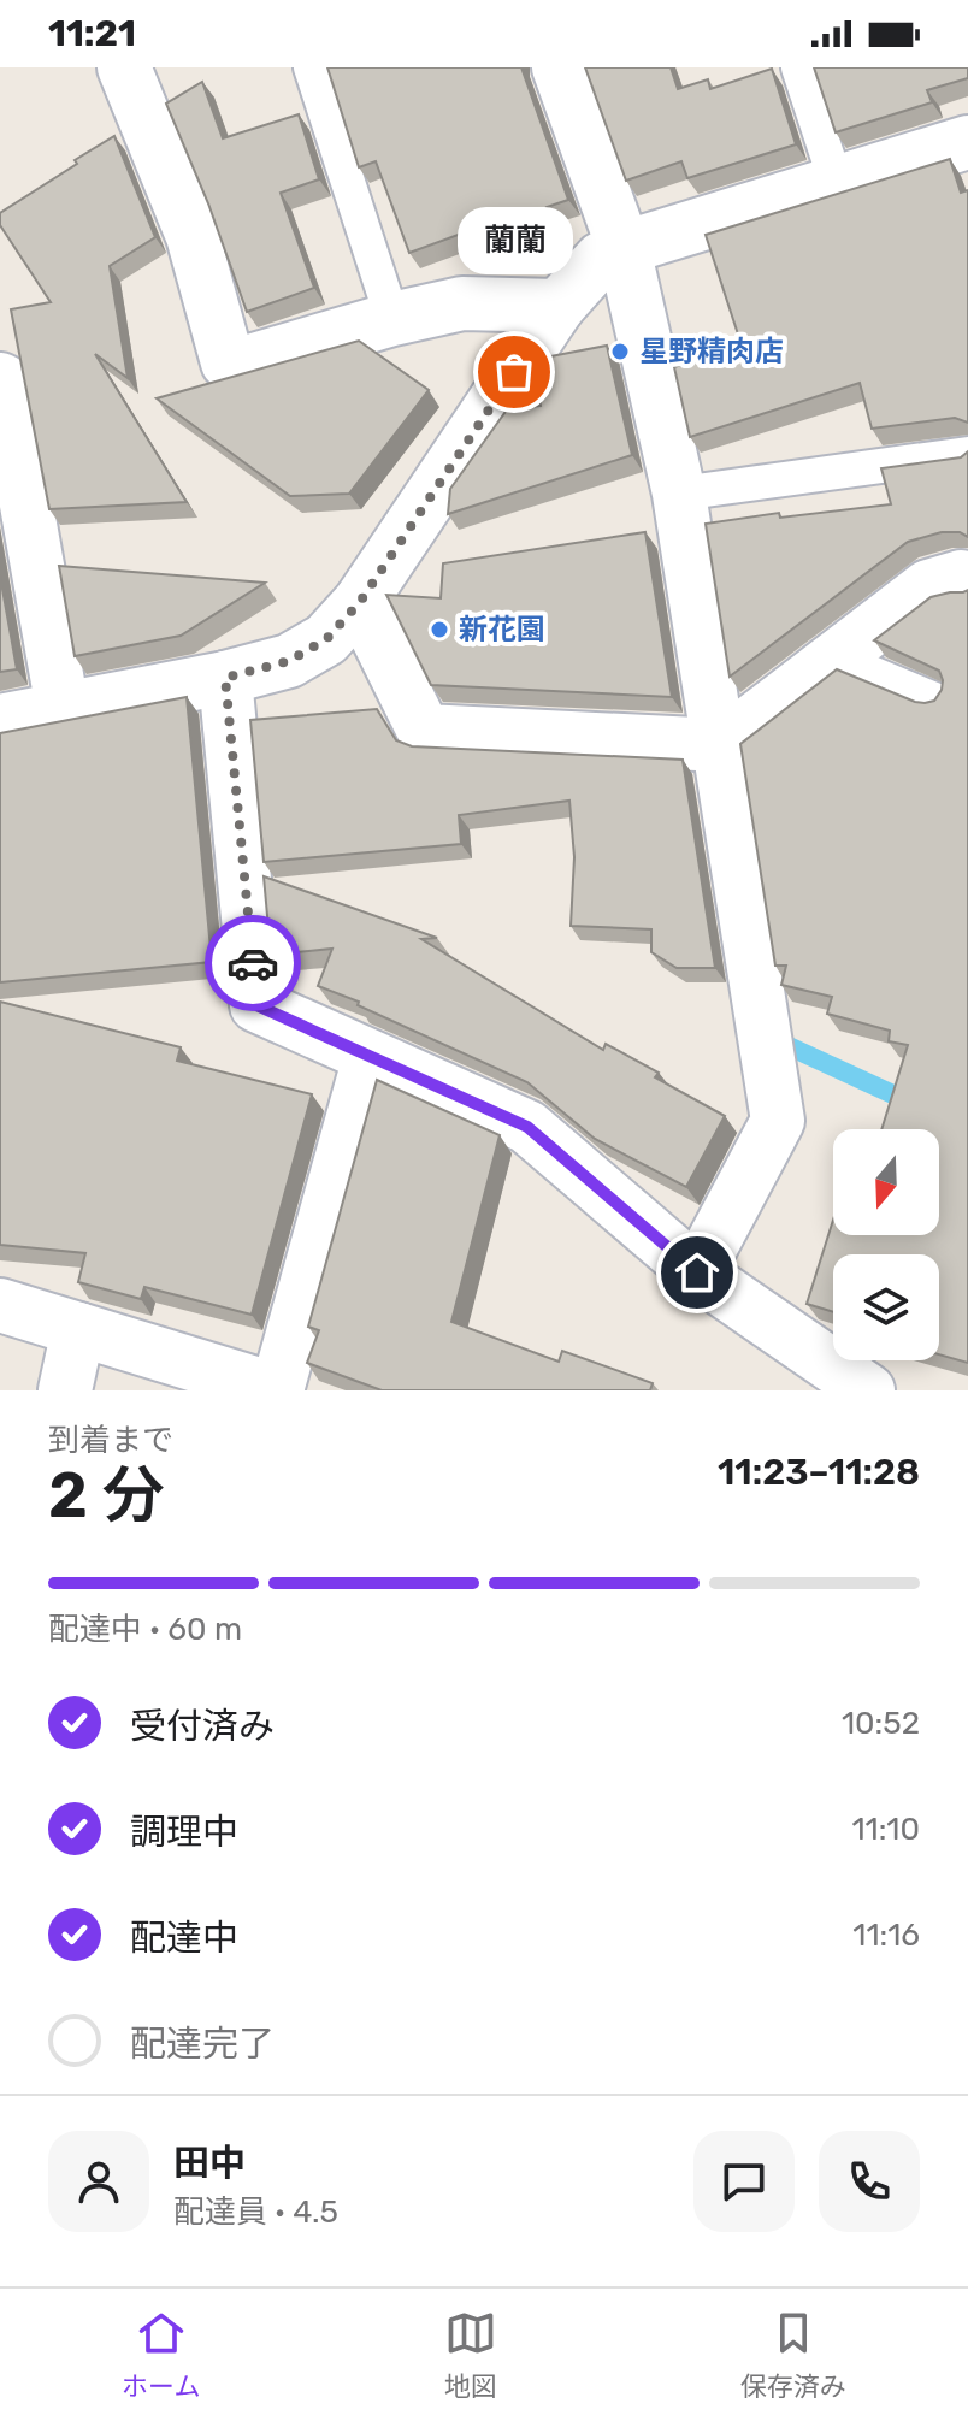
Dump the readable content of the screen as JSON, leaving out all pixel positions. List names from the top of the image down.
{
  "places": ["星野精肉店", "蘭蘭", "新花園"],
  "north": "bottom",
  "page": {
    "status": "11:21",
    "bubble": "蘭蘭",
    "heading": ["2 分", "到着まで", "11:23–11:28"],
    "panel": ["田中", "配達員 · 4.5"],
    "bar": "配達中 · 60 m",
    "list": [
      ["受付済み", "10:52"],
      ["調理中", "11:10"],
      ["配達中", "11:16"],
      "配達完了"
    ],
    "tabs": ["ホーム", "地図", "保存済み"]
  }
}
